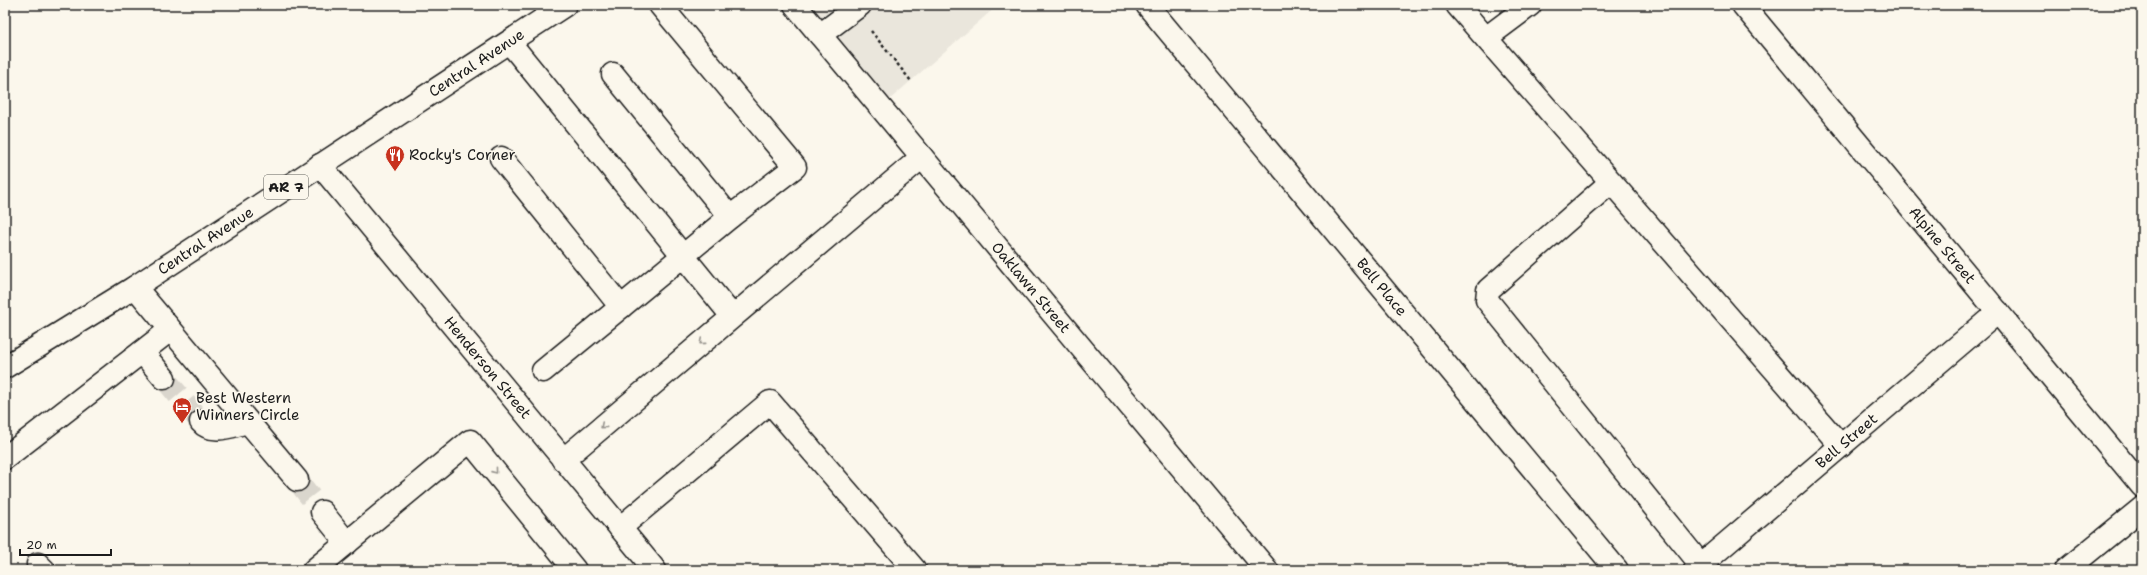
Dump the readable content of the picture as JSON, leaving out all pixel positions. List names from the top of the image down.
{
  "streets": {
    "street": [
      "Central Avenue",
      "AR 7",
      "Alpine Street",
      "Oaklawn Street",
      "Bell Place",
      "Henderson Street",
      "Bell Street"
    ]
  },
  "crossings": [
    ["Central Avenue", "Henderson Street"],
    ["Alpine Street", "Bell Street"]
  ],
  "places": {
    "restaurant": ["Rocky's Corner"],
    "hotel": ["Best Western Winners Circle"]
  },
  "scale_bar": "20 m"
}
